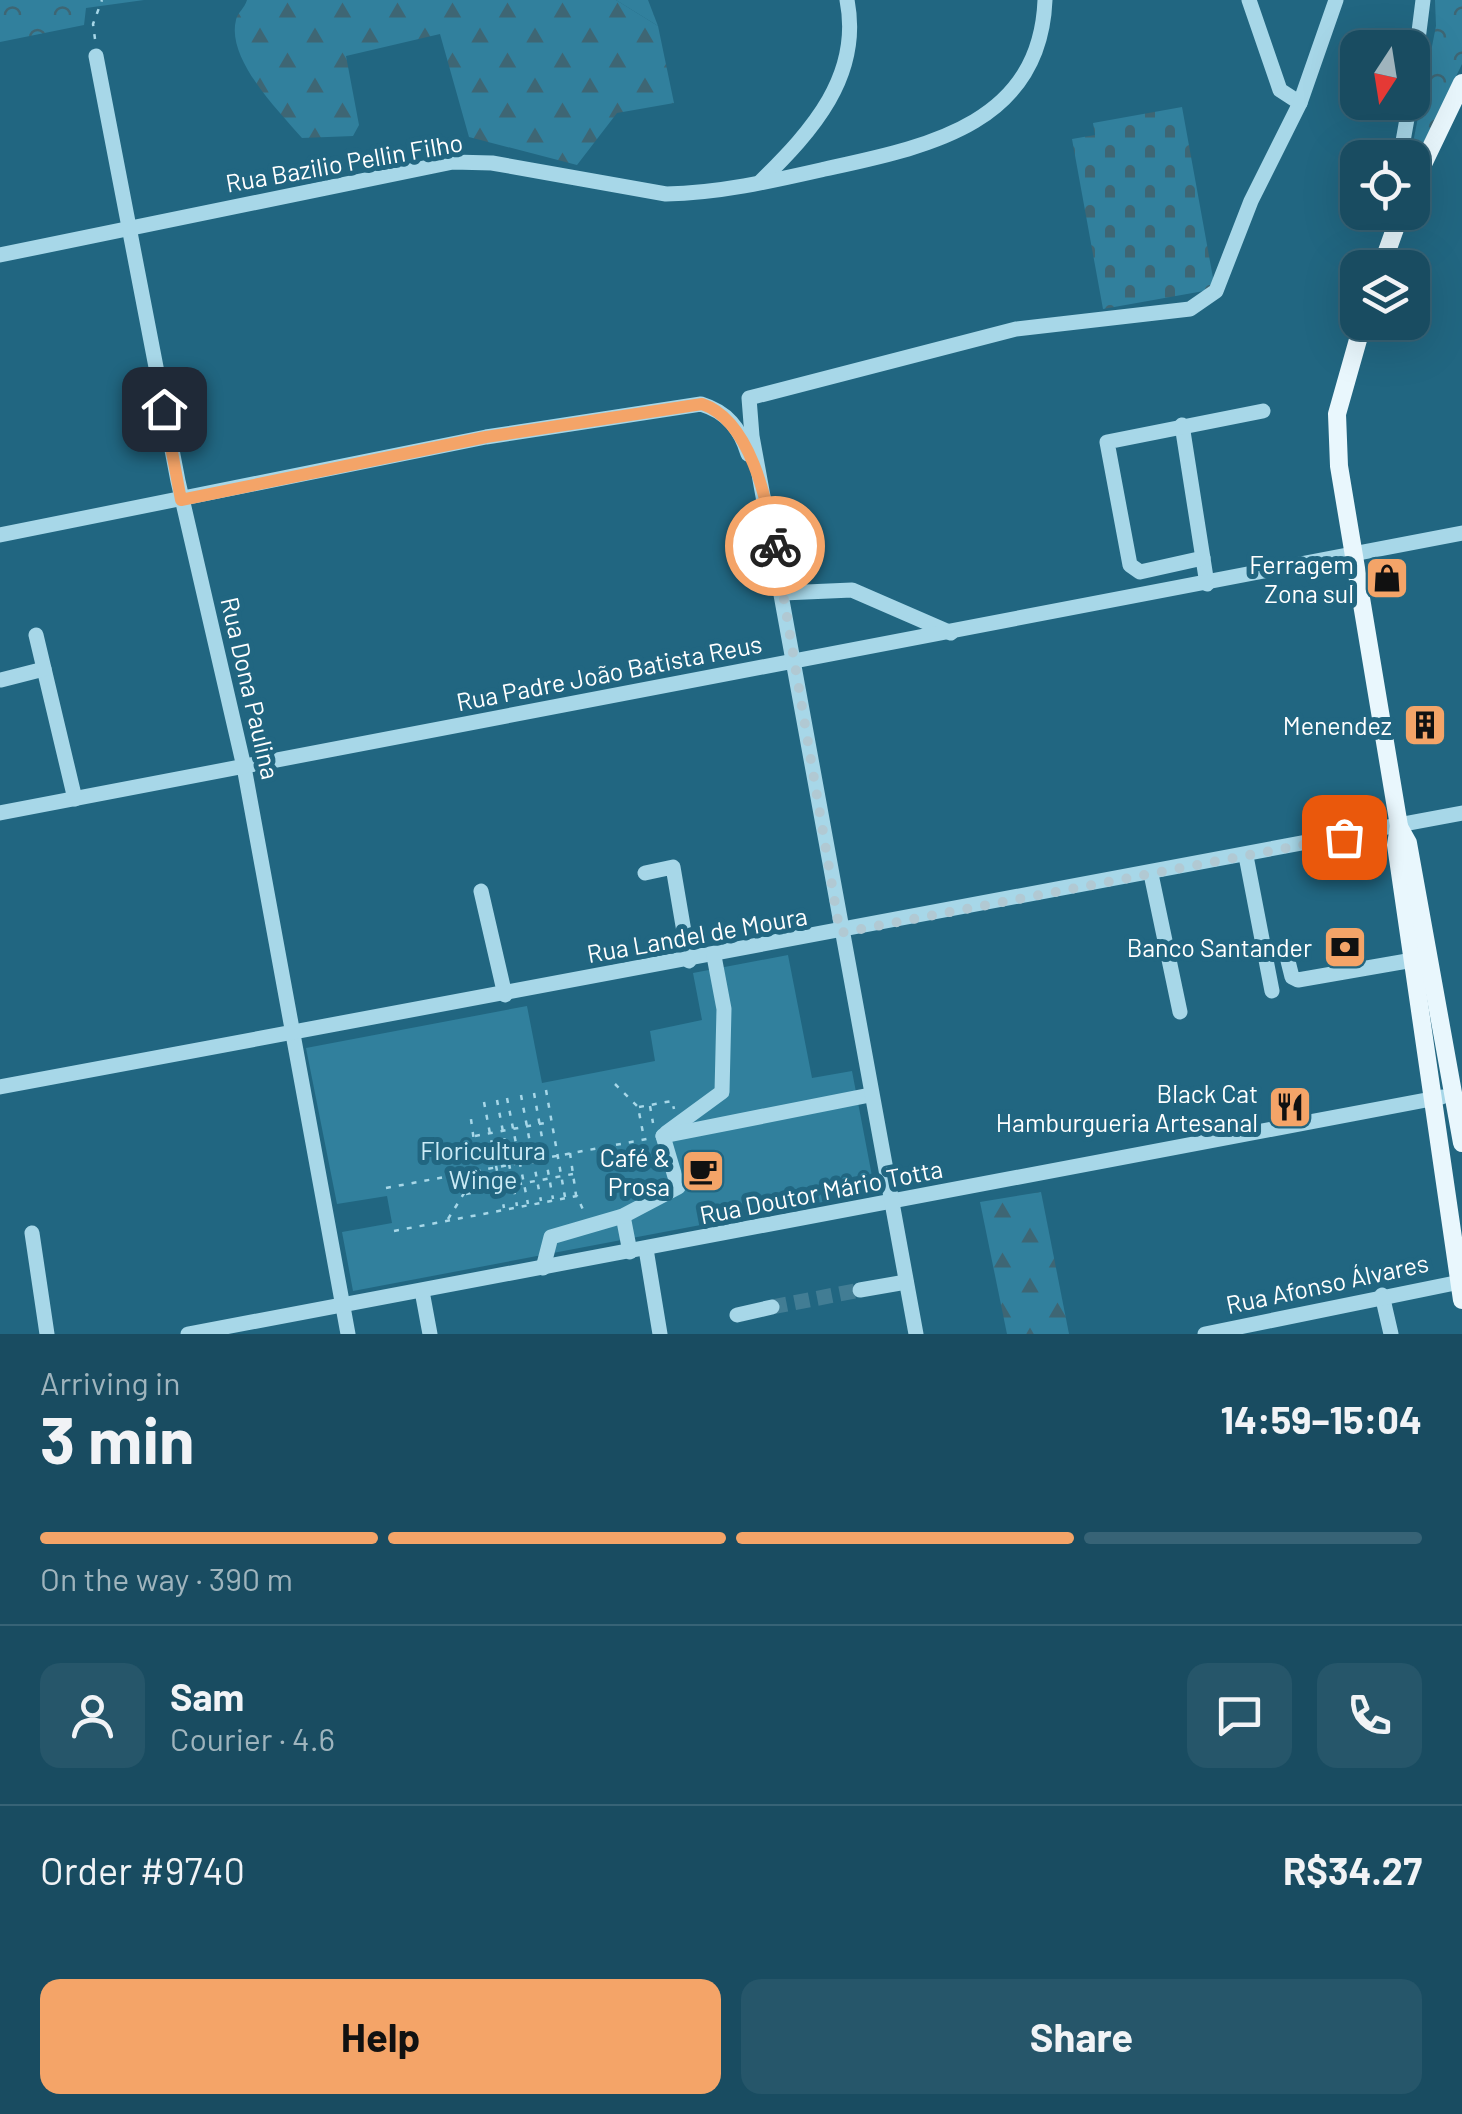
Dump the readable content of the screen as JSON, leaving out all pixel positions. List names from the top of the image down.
{
  "streets": {
    "street": [
      "Rua Bazilio Pellin Filho",
      "Rua Padre João Batista Reus",
      "Rua Dona Paulina",
      "Rua Landel de Moura",
      "Rua Doutor Mário Totta",
      "Rua Afonso Álvares"
    ]
  },
  "crossings": [
    ["Rua Bazilio Pellin Filho", "Rua Dona Paulina"],
    ["Rua Padre João Batista Reus", "Rua Dona Paulina"],
    ["Rua Dona Paulina", "Rua Landel de Moura"],
    ["Rua Dona Paulina", "Rua Doutor Mário Totta"]
  ],
  "parks": ["Floricultura Winge"],
  "places": {
    "shop": ["Ferragem Zona sul"],
    "building": ["Menendez"],
    "bank": ["Banco Santander"],
    "restaurant": ["Black Cat Hamburgueria Artesanal"],
    "cafe": ["Café & Prosa"]
  },
  "north": "bottom",
  "page": {
    "heading": ["3 min", "Arriving in", "14:59–15:04"],
    "panel": [
      "Sam",
      "Courier · 4.6",
      "Order #9740",
      "R$34.27"
    ],
    "bar": "On the way · 390 m",
    "buttons": ["Help", "Share"]
  }
}
